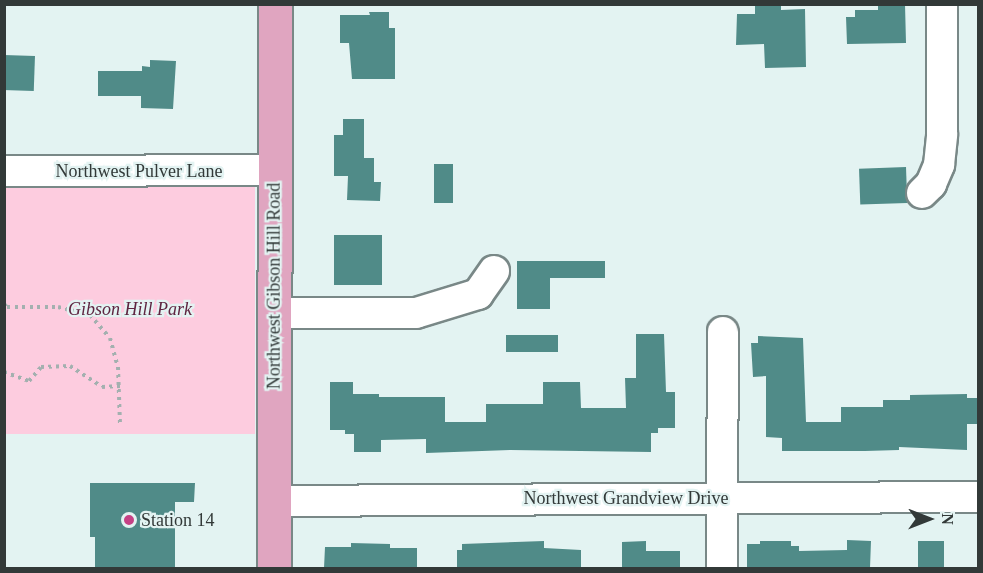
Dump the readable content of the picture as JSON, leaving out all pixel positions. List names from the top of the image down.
{
  "streets": {
    "main road": ["Northwest Gibson Hill Road"],
    "street": ["Northwest Pulver Lane", "Northwest Grandview Drive"]
  },
  "crossings": [
    ["Northwest Pulver Lane", "Northwest Gibson Hill Road"],
    ["Northwest Gibson Hill Road", "Northwest Grandview Drive"]
  ],
  "parks": ["Gibson Hill Park"],
  "places": ["Station 14"],
  "north": "right"
}
